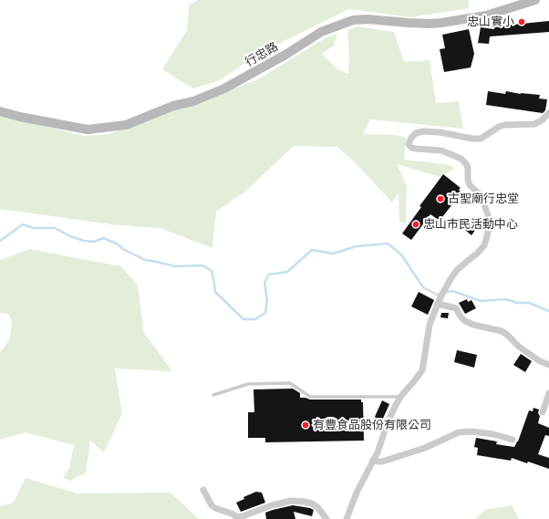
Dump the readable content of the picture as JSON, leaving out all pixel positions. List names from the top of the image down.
{
  "streets": {
    "street": ["行忠路"]
  },
  "places": [
    "忠山實小",
    "古聖廟行忠堂",
    "忠山市民活動中心",
    "有豐食品股份有限公司"
  ]
}
